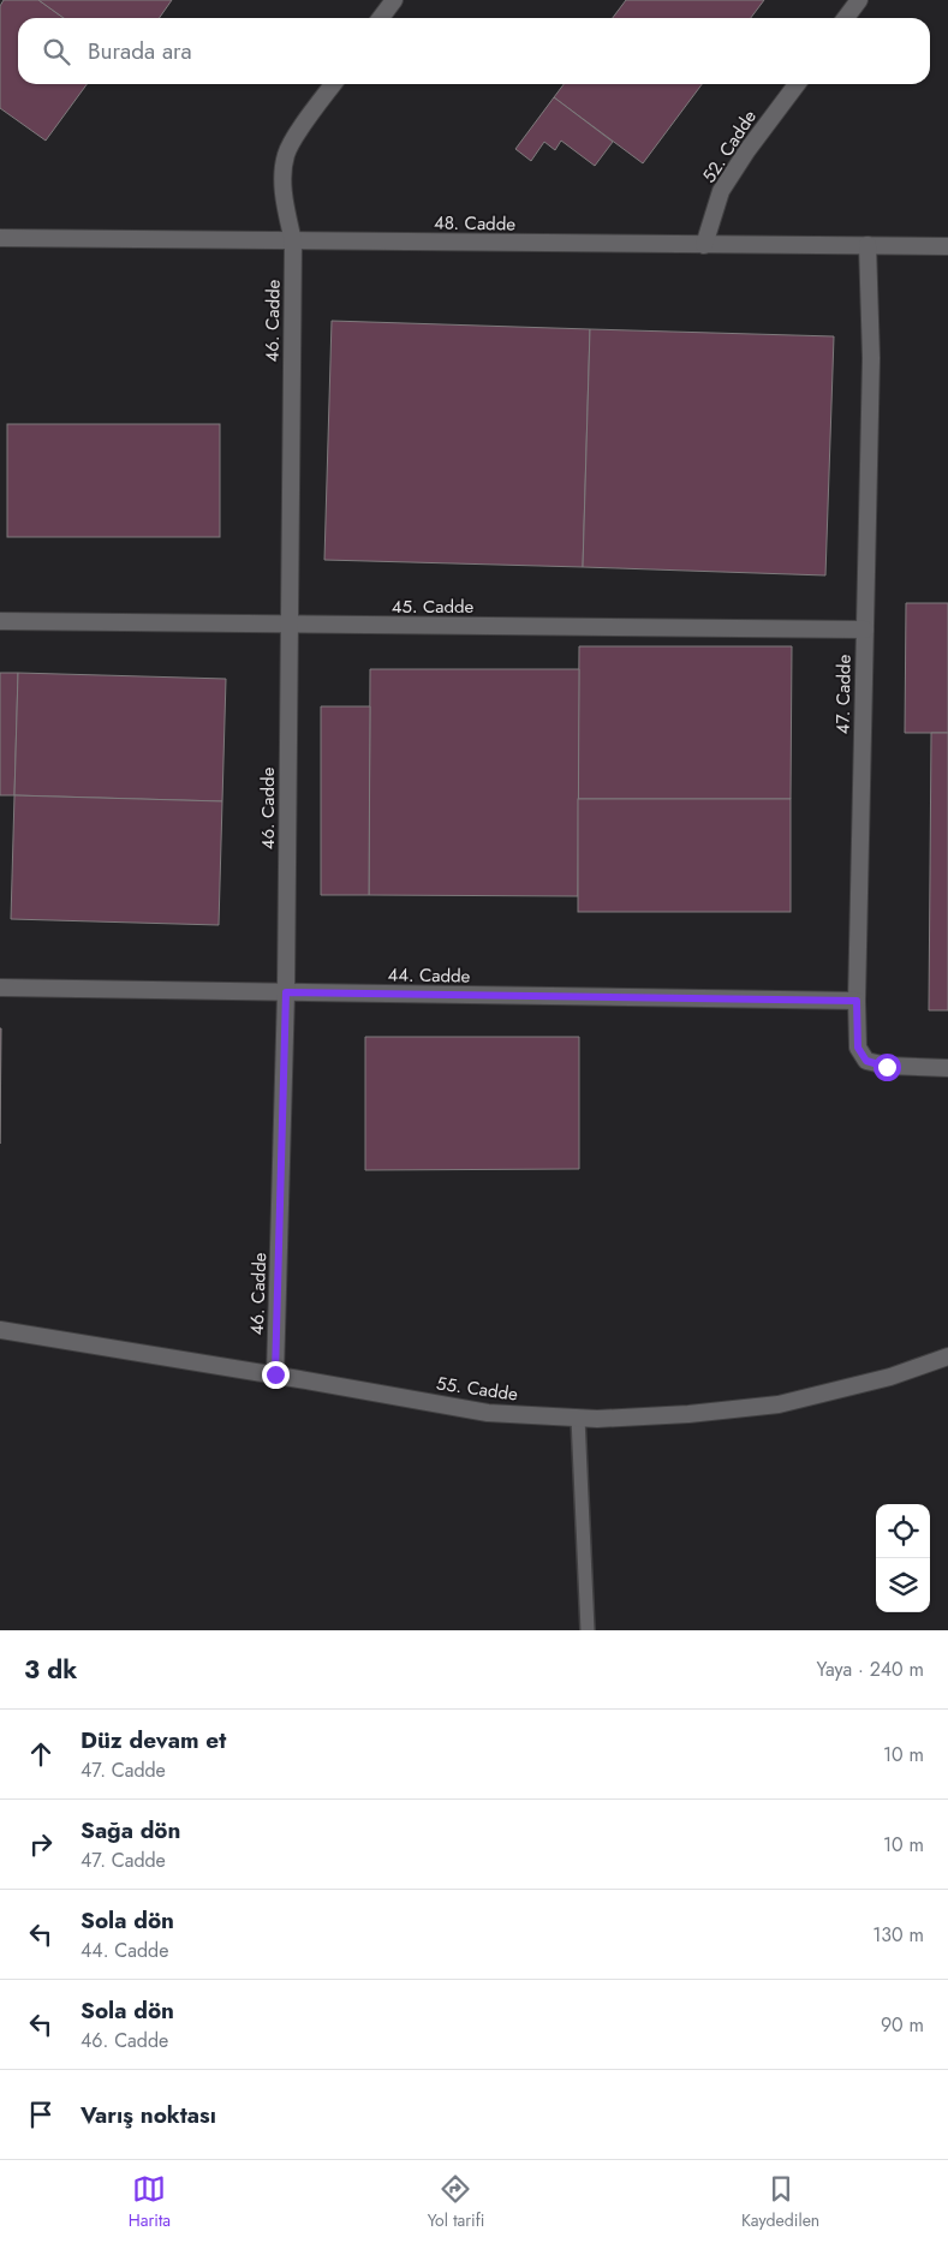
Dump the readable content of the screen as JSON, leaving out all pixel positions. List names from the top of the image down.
{
  "streets": {
    "street": [
      "52. Cadde",
      "48. Cadde",
      "46. Cadde",
      "45. Cadde",
      "47. Cadde",
      "44. Cadde",
      "55. Cadde"
    ]
  },
  "crossings": [
    ["52. Cadde", "48. Cadde"],
    ["48. Cadde", "46. Cadde"],
    ["48. Cadde", "47. Cadde"],
    ["46. Cadde", "45. Cadde"],
    ["46. Cadde", "44. Cadde"],
    ["46. Cadde", "55. Cadde"],
    ["45. Cadde", "47. Cadde"],
    ["47. Cadde", "44. Cadde"]
  ],
  "page": {
    "search": "Burada ara",
    "heading": ["3 dk", "Yaya · 240 m"],
    "list": [
      ["Düz devam et", "47. Cadde", "10 m"],
      ["Sağa dön", "47. Cadde", "10 m"],
      ["Sola dön", "44. Cadde", "130 m"],
      ["Sola dön", "46. Cadde", "90 m"],
      "Varış noktası"
    ],
    "nav": ["Harita", "Yol tarifi", "Kaydedilen"]
  }
}
